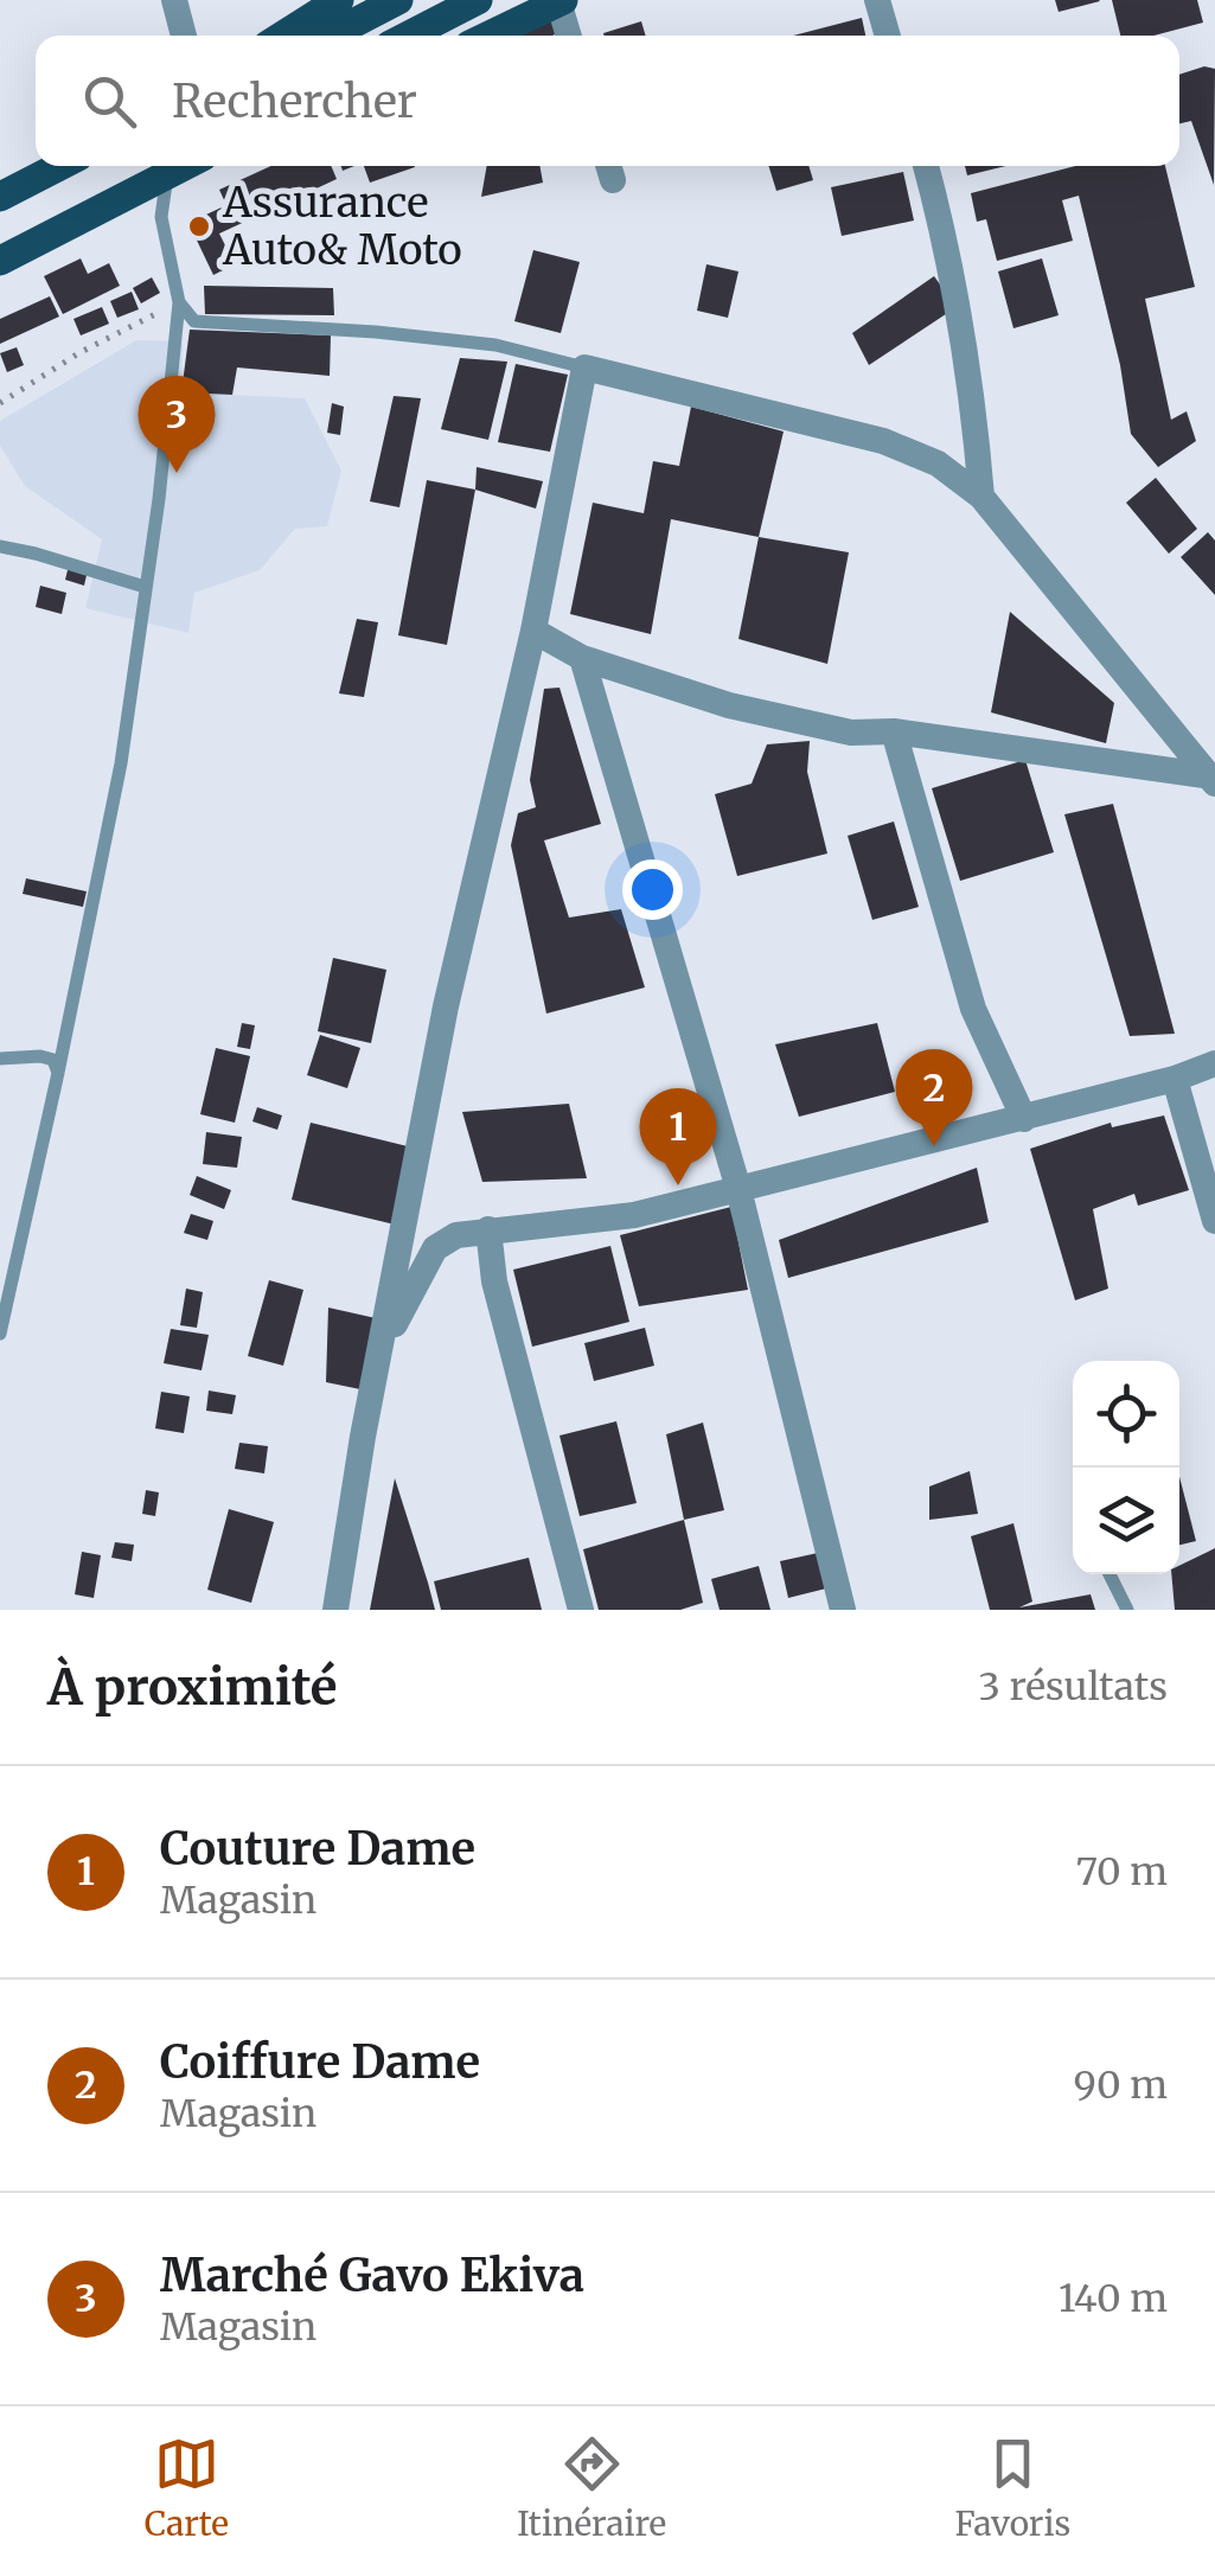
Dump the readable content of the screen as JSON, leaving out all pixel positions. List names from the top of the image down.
{
  "places": ["Assurance Auto& Moto"],
  "page": {
    "search": "Rechercher",
    "pins": ["3", "2", "1"],
    "heading": ["À proximité", "3 résultats"],
    "list": [
      {
        "mark": "1",
        "name": "Couture Dame",
        "note": "Magasin",
        "value": "70 m"
      },
      {
        "mark": "2",
        "name": "Coiffure Dame",
        "note": "Magasin",
        "value": "90 m"
      },
      {
        "mark": "3",
        "name": "Marché Gavo Ekiva",
        "note": "Magasin",
        "value": "140 m"
      }
    ],
    "nav": ["Carte", "Itinéraire", "Favoris"]
  }
}
